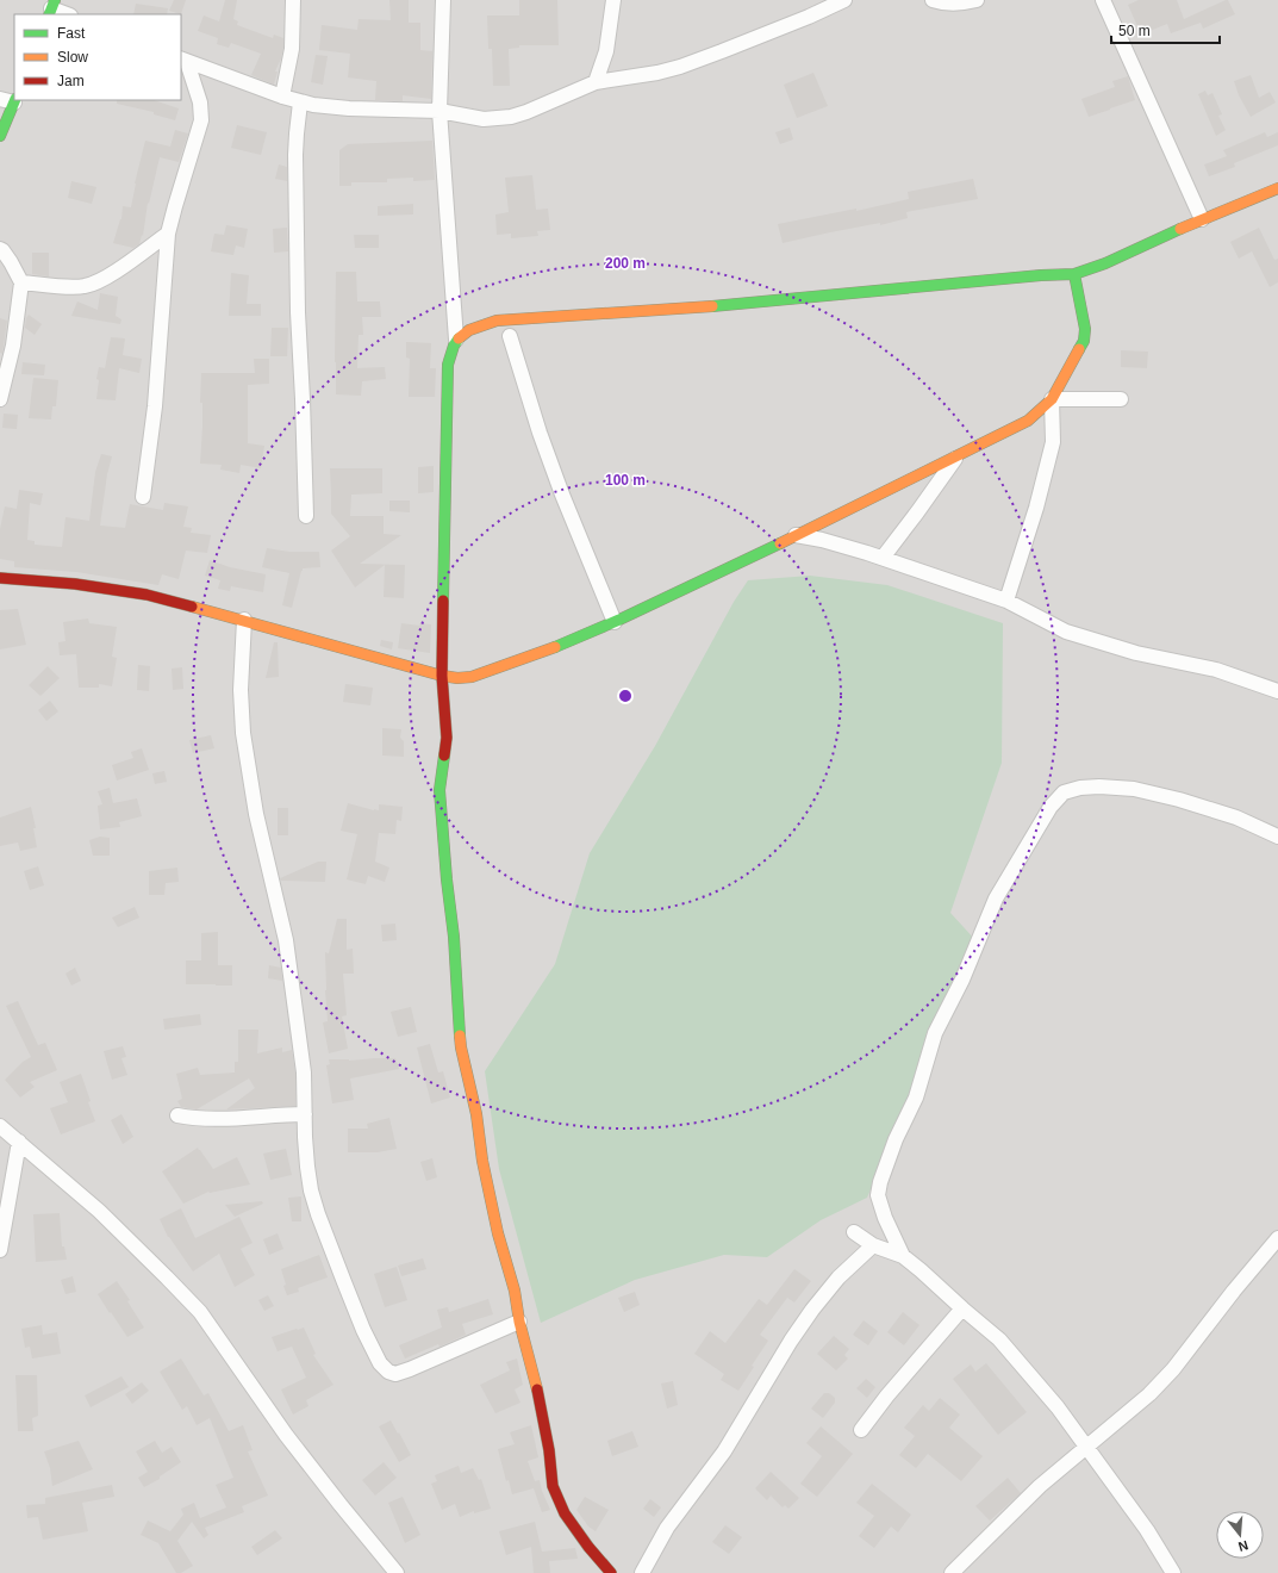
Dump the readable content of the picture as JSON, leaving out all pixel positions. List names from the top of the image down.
{
  "legend": ["Fast", "Slow", "Jam"],
  "scale_bar": "50 m",
  "north": "bottom",
  "rings": ["200 m", "100 m"]
}
